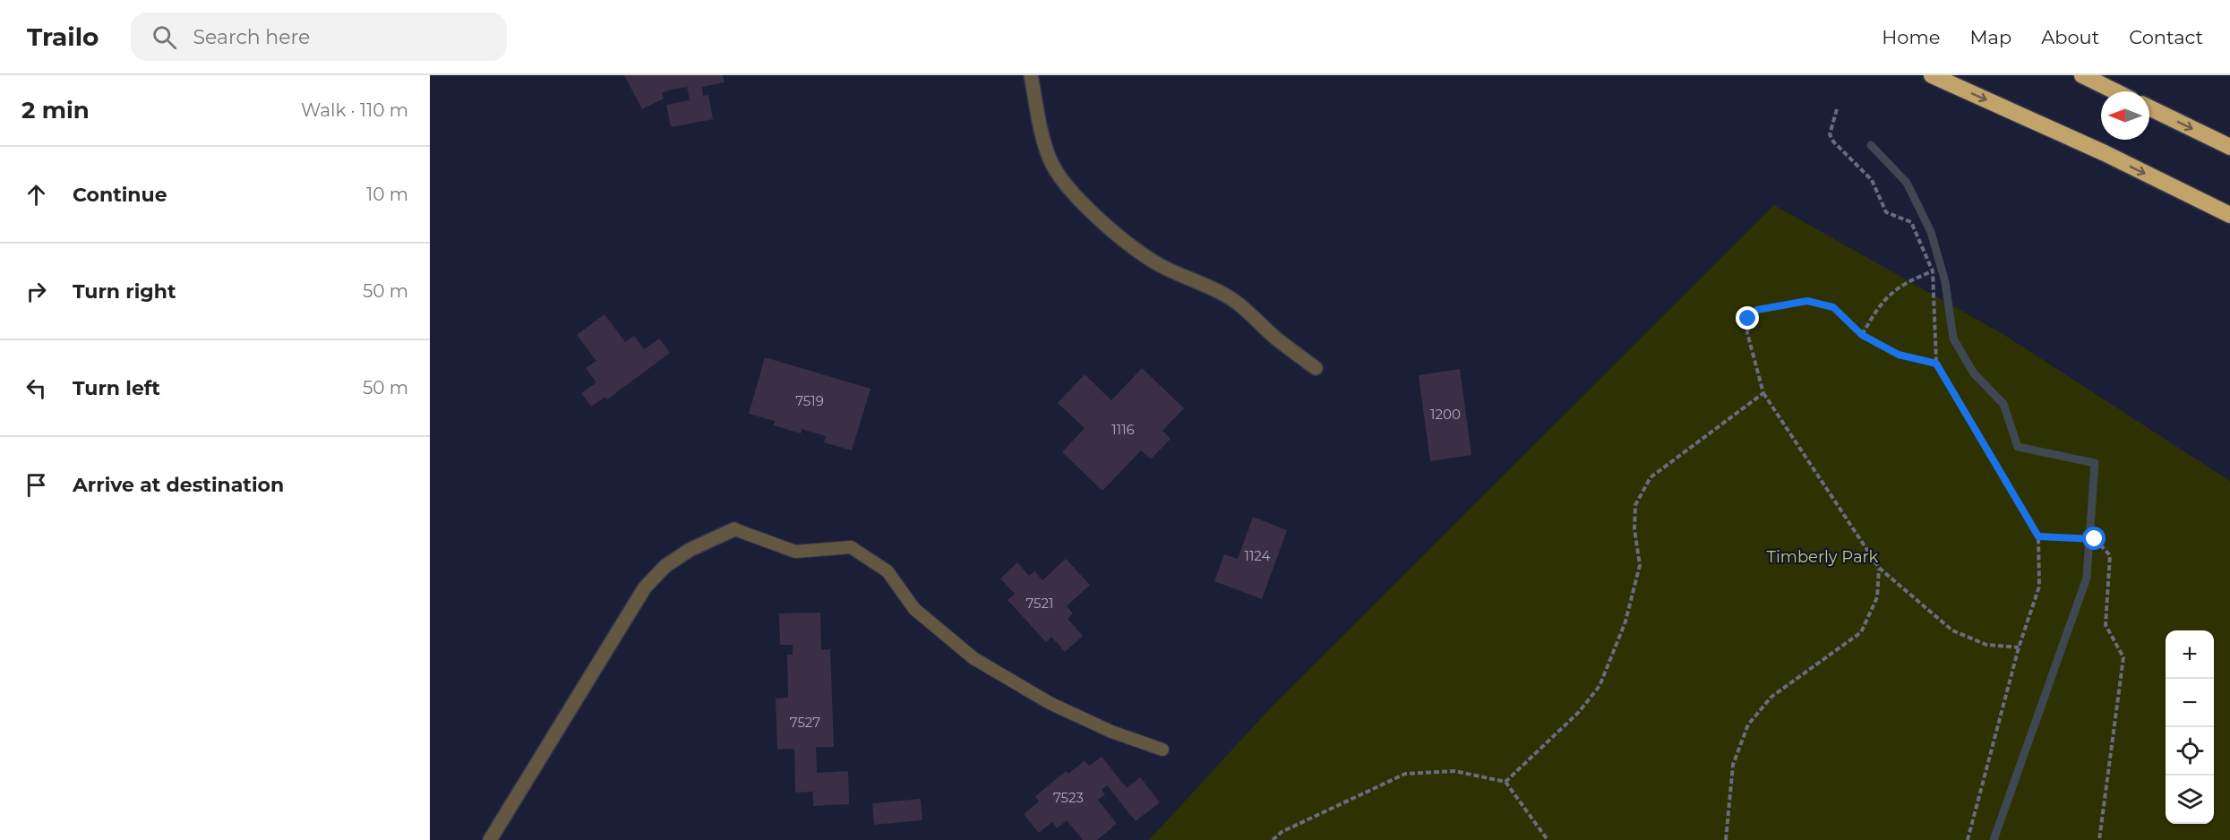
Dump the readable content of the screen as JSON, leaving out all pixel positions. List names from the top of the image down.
{
  "parks": ["Timberly Park"],
  "house_numbers": [
    "7519",
    "1200",
    "1116",
    "1124",
    "7521",
    "7527",
    "7523"
  ],
  "north": "left",
  "page": {
    "header": "Trailo",
    "search": "Search here",
    "nav": [
      "Home",
      "Map",
      "About",
      "Contact"
    ],
    "heading": ["2 min", "Walk · 110 m"],
    "list": [
      ["Continue", "10 m"],
      ["Turn right", "50 m"],
      ["Turn left", "50 m"],
      "Arrive at destination"
    ],
    "map_buttons": ["+", "−"]
  }
}
